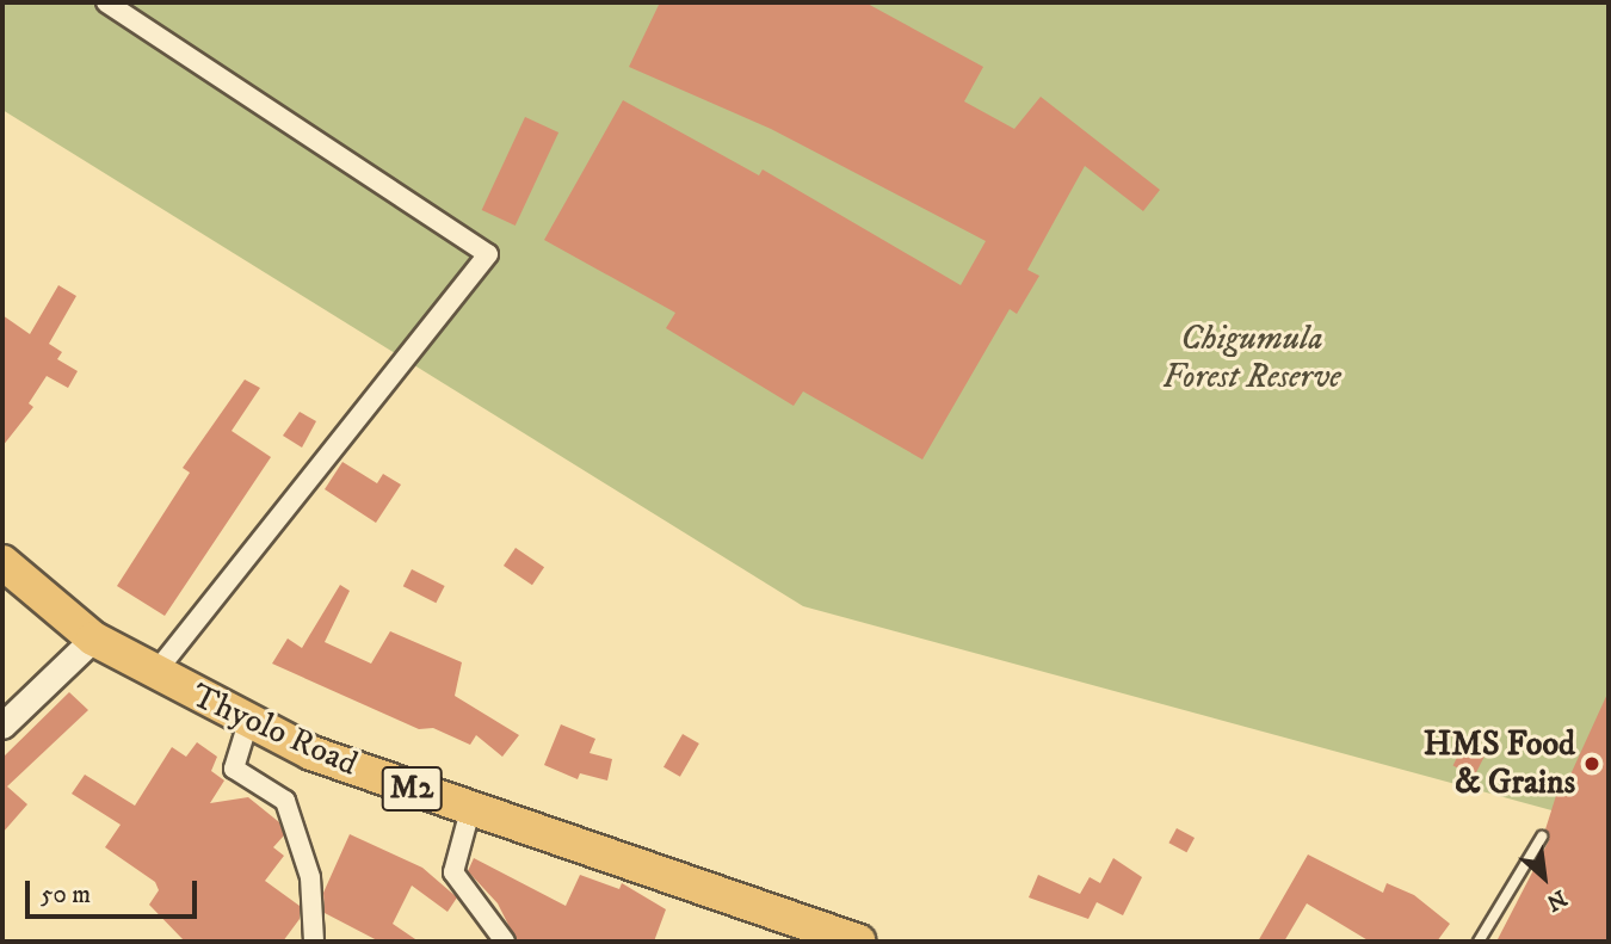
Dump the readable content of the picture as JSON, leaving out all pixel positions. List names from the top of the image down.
{
  "streets": {
    "highway": ["Thyolo Road", "M2"]
  },
  "parks": ["Chigumula Forest Reserve"],
  "places": ["HMS Food & Grains"],
  "scale_bar": "50 m",
  "north": "bottom right"
}
